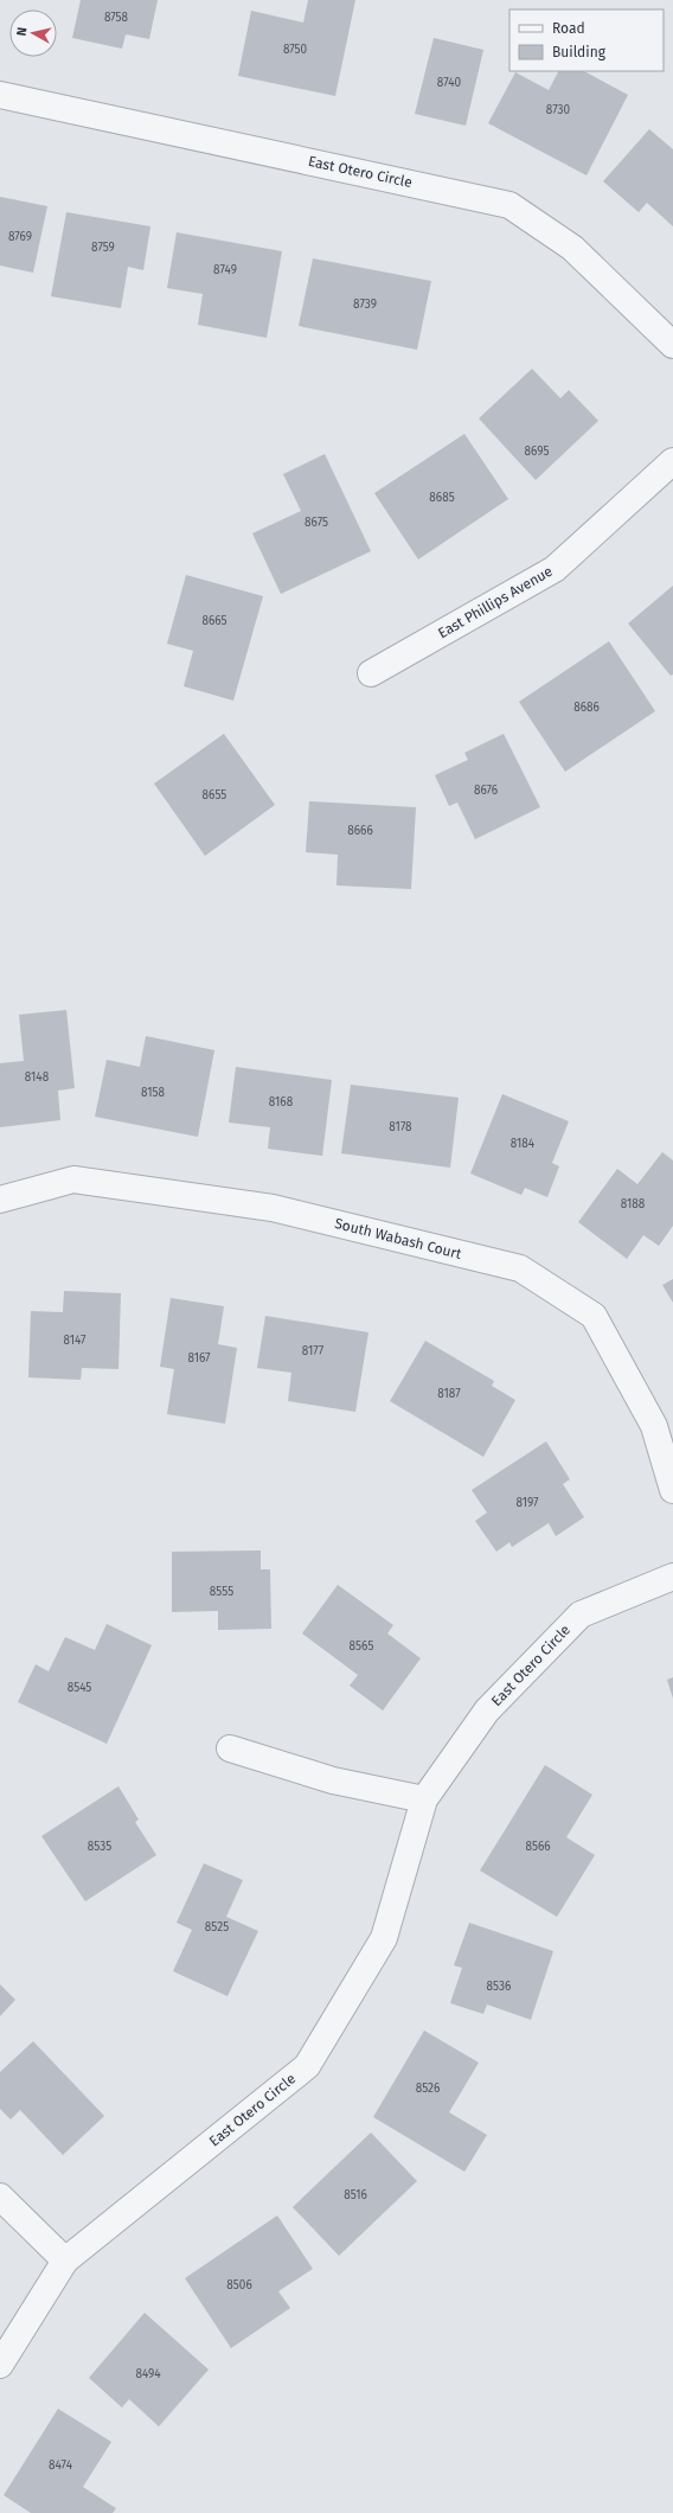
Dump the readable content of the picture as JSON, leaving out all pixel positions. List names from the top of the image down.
{
  "streets": {
    "street": ["East Otero Circle", "East Phillips Avenue", "South Wabash Court"]
  },
  "house_numbers": [
    "8758",
    "8750",
    "8740",
    "8730",
    "8769",
    "8759",
    "8749",
    "8739",
    "8695",
    "8685",
    "8675",
    "8665",
    "8686",
    "8676",
    "8655",
    "8666",
    "8148",
    "8158",
    "8168",
    "8178",
    "8184",
    "8188",
    "8147",
    "8177",
    "8167",
    "8187",
    "8197",
    "8555",
    "8565",
    "8545",
    "8535",
    "8566",
    "8525",
    "8536",
    "8526",
    "8516",
    "8506",
    "8494",
    "8474"
  ],
  "legend": ["Road", "Building"],
  "north": "left"
}
